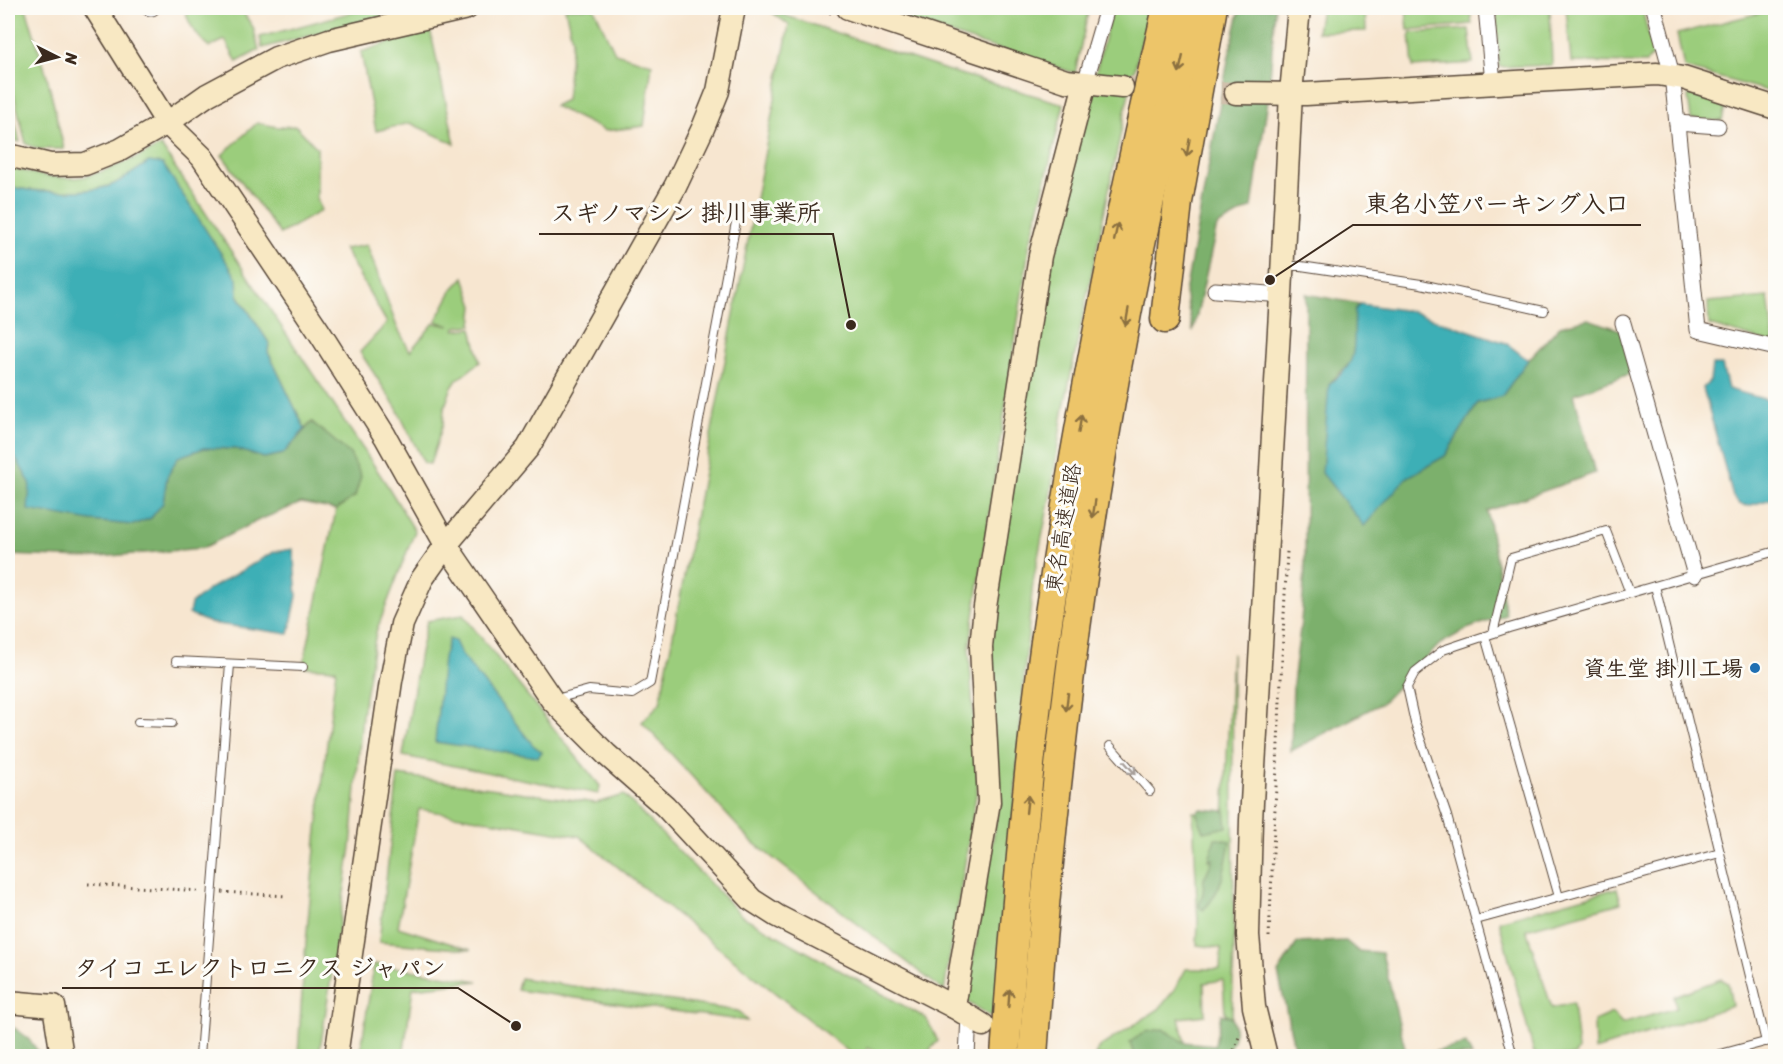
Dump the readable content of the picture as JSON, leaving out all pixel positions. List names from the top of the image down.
{
  "streets": {
    "highway": ["東名高速道路"]
  },
  "places": [
    "東名小笠パーキング入口",
    "スギノマシン 掛川事業所",
    "資生堂 掛川工場",
    "タイコ エレクトロニクス ジャパン"
  ],
  "north": "right"
}
